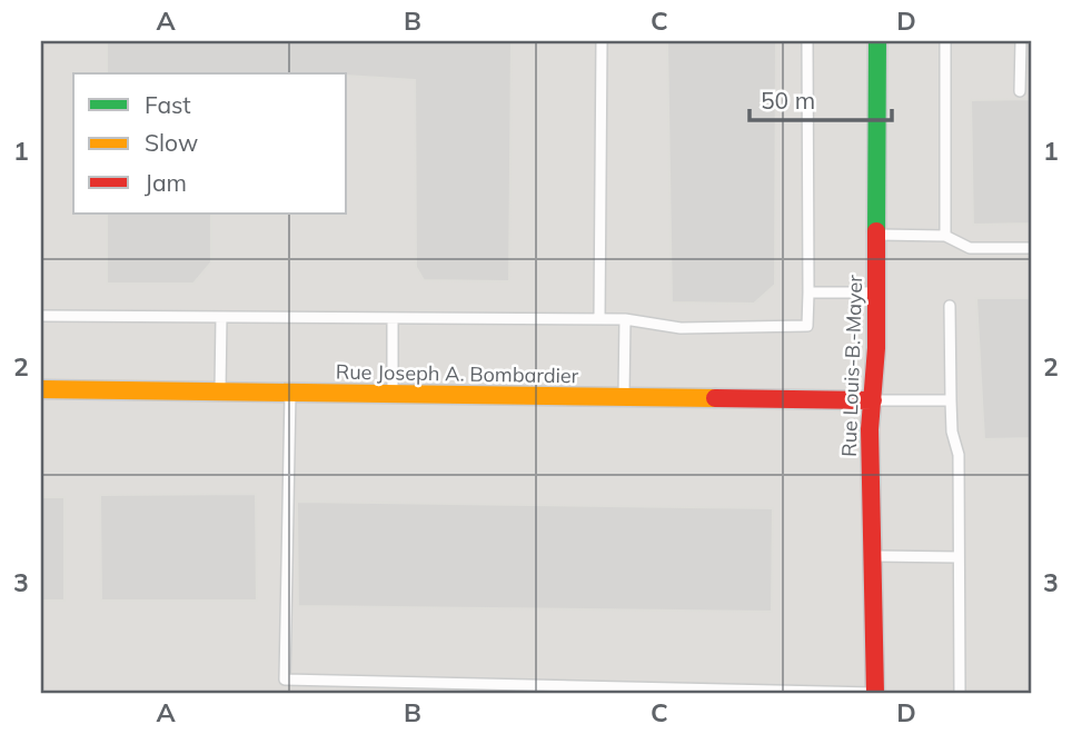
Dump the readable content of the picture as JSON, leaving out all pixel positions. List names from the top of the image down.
{
  "streets": {
    "street": ["Rue Louis-B.-Mayer", "Rue Joseph A. Bombardier"]
  },
  "crossings": [
    ["Rue Louis-B.-Mayer", "Rue Joseph A. Bombardier"]
  ],
  "legend": ["Fast", "Slow", "Jam"],
  "scale_bar": "50 m",
  "grid": {
    "columns": [
      "A",
      "B",
      "C",
      "D"
    ],
    "rows": ["1", "2", "3"]
  }
}
